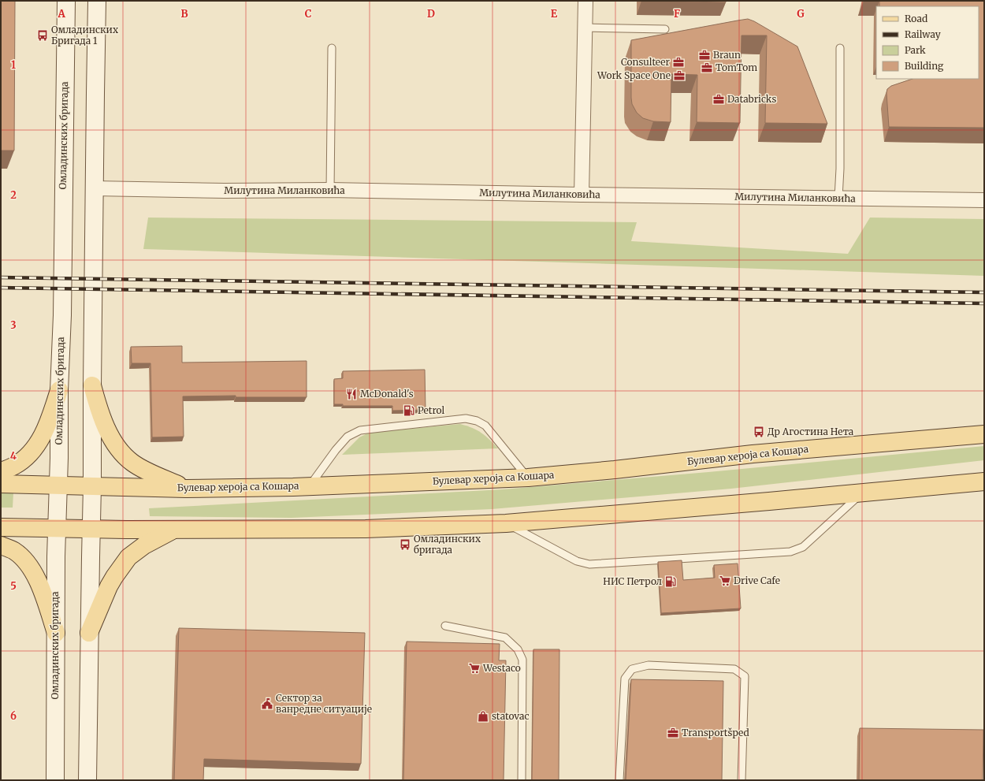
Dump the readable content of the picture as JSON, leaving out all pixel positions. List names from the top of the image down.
{
  "streets": {
    "main road": ["Омладинских бригада", "Булевар хероја са Кошара"],
    "street": ["Милутина Миланковића"]
  },
  "crossings": [
    ["Омладинских бригада", "Булевар хероја са Кошара"]
  ],
  "places": {
    "bus stop": ["Омладинских Бригада 1", "Др Агостина Нета", "Омладинских бригада"],
    "office": [
      "Braun",
      "Consulteer",
      "TomTom",
      "Work Space One",
      "Databricks",
      "Transportšped"
    ],
    "restaurant": ["McDonald's"],
    "fuel station": ["Petrol", "НИС Петрол"],
    "supermarket": ["Drive Cafe", "Westaco"],
    "public building": ["Сектор за ванредне ситуације"],
    "shop": ["statovac"]
  },
  "legend": [
    "Road",
    "Railway",
    "Park",
    "Building"
  ],
  "grid": {
    "columns": [
      "A",
      "B",
      "C",
      "D",
      "E",
      "F",
      "G"
    ],
    "rows": [
      "1",
      "2",
      "3",
      "4",
      "5",
      "6"
    ]
  }
}
